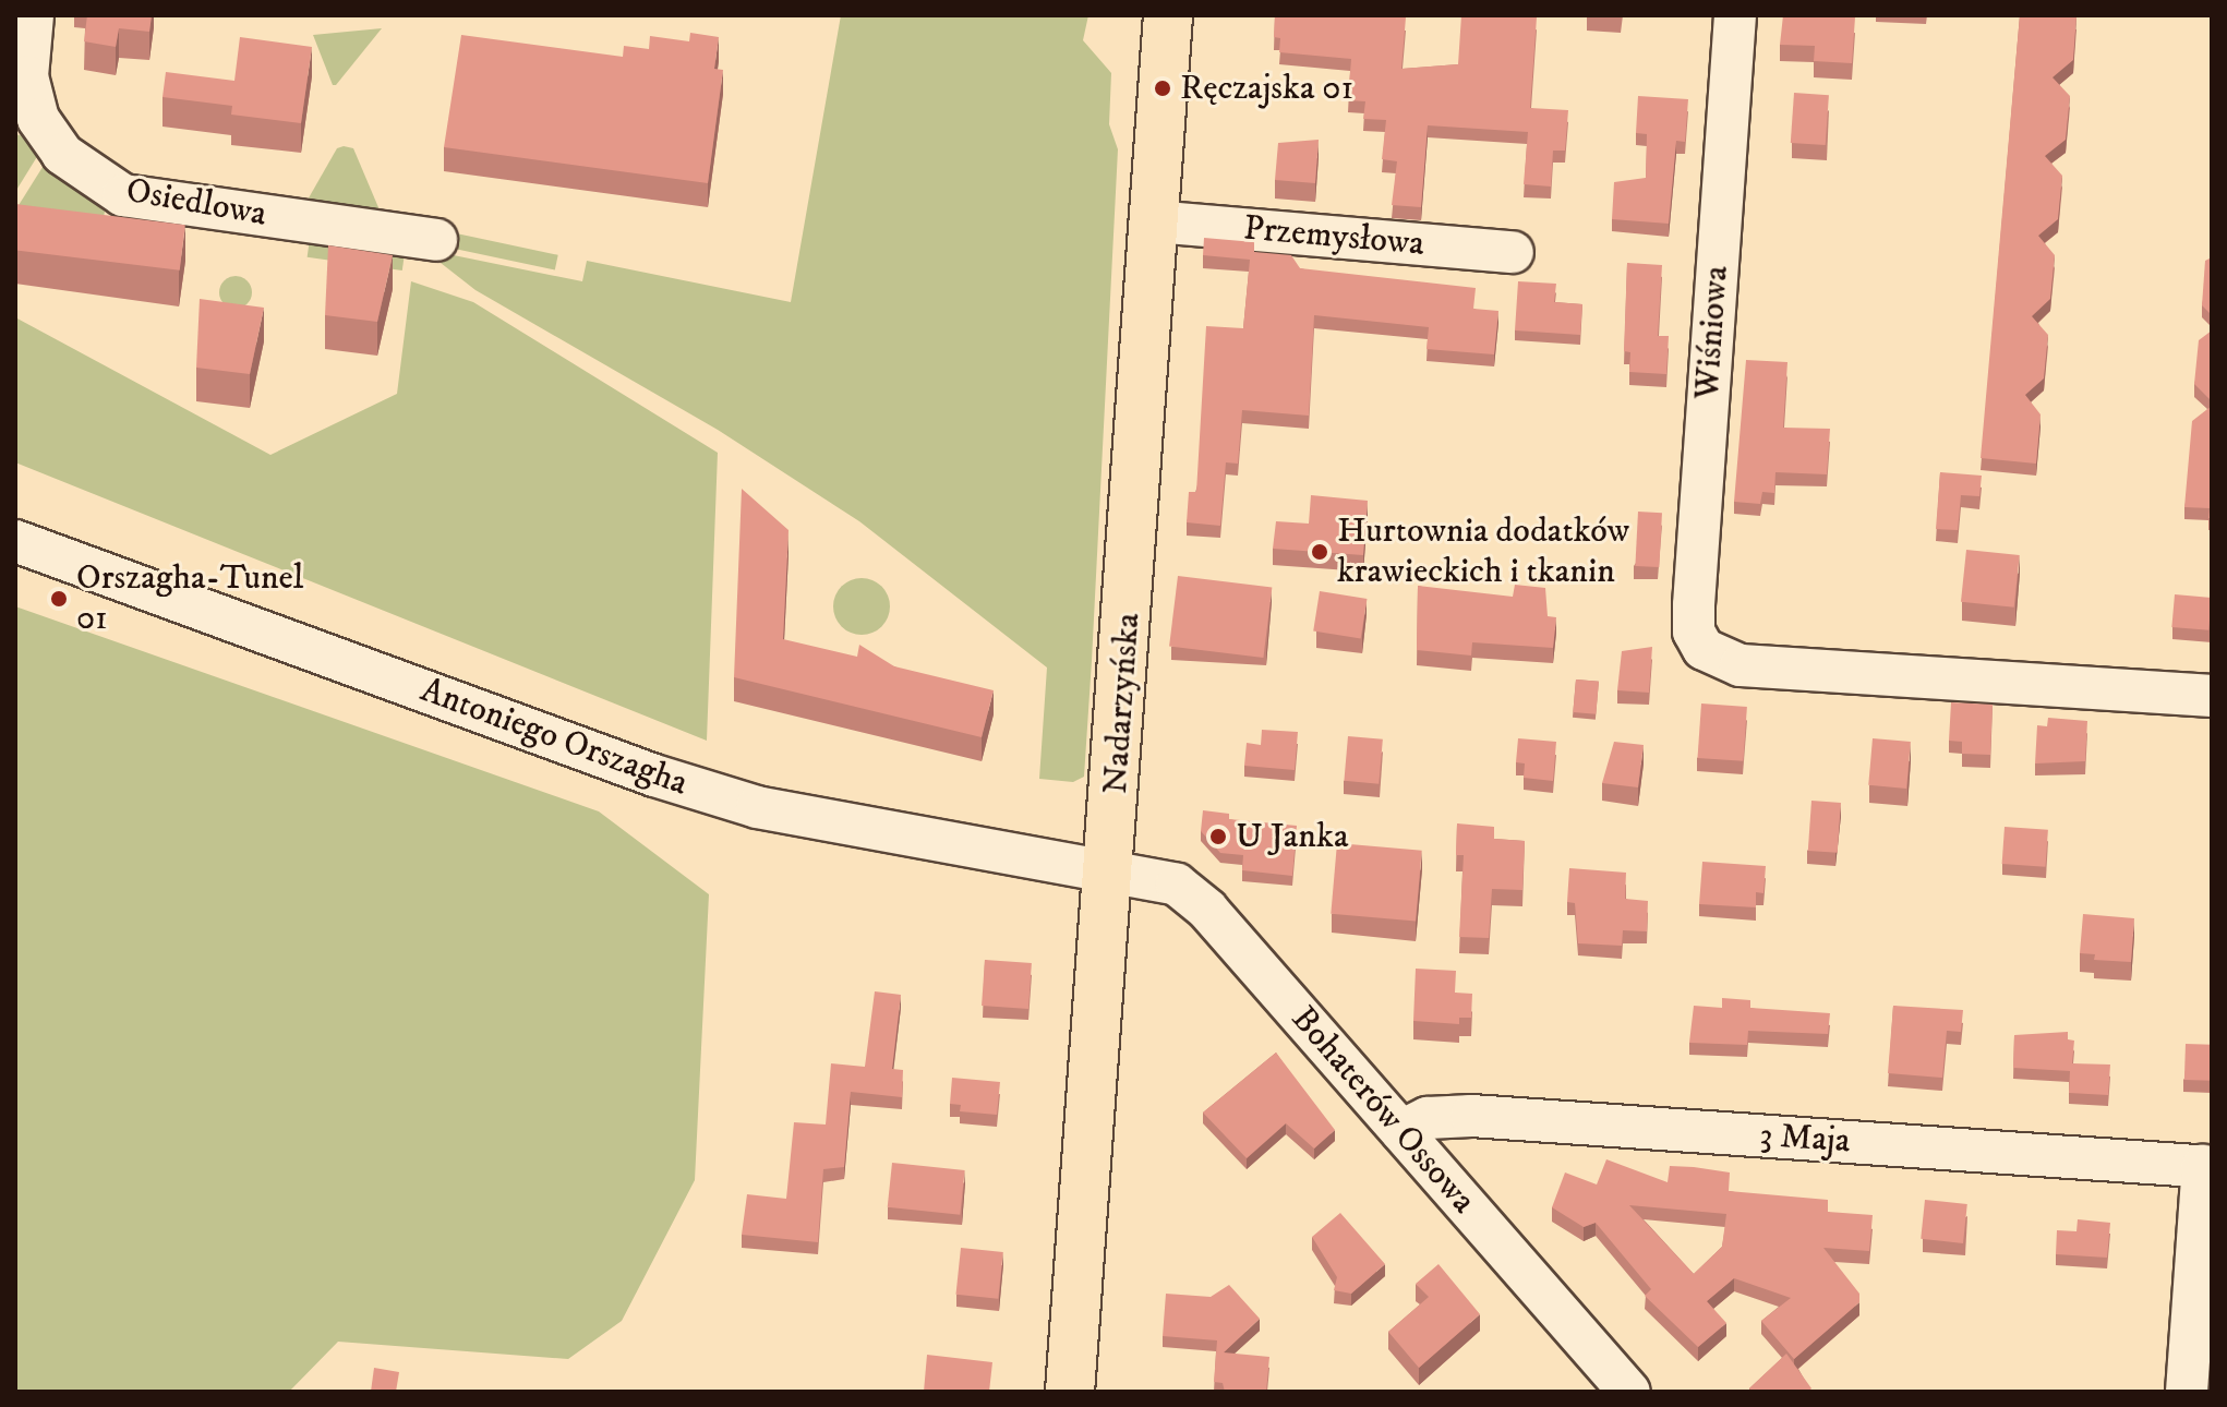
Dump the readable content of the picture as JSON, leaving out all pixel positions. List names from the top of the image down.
{
  "streets": {
    "main road": ["Nadarzyńska"],
    "street": [
      "Osiedlowa",
      "Przemysłowa",
      "Wiśniowa",
      "Antoniego Orszagha",
      "Bohaterów Ossowa",
      "3 Maja"
    ]
  },
  "crossings": [
    ["Przemysłowa", "Nadarzyńska"],
    ["Nadarzyńska", "Antoniego Orszagha"],
    ["Nadarzyńska", "Bohaterów Ossowa"],
    ["Antoniego Orszagha", "Bohaterów Ossowa"],
    ["Bohaterów Ossowa", "3 Maja"]
  ],
  "places": [
    "Ręczajska 01",
    "Hurtownia dodatków krawieckich i tkanin",
    "Orszagha-Tunel 01",
    "U Janka"
  ]
}
